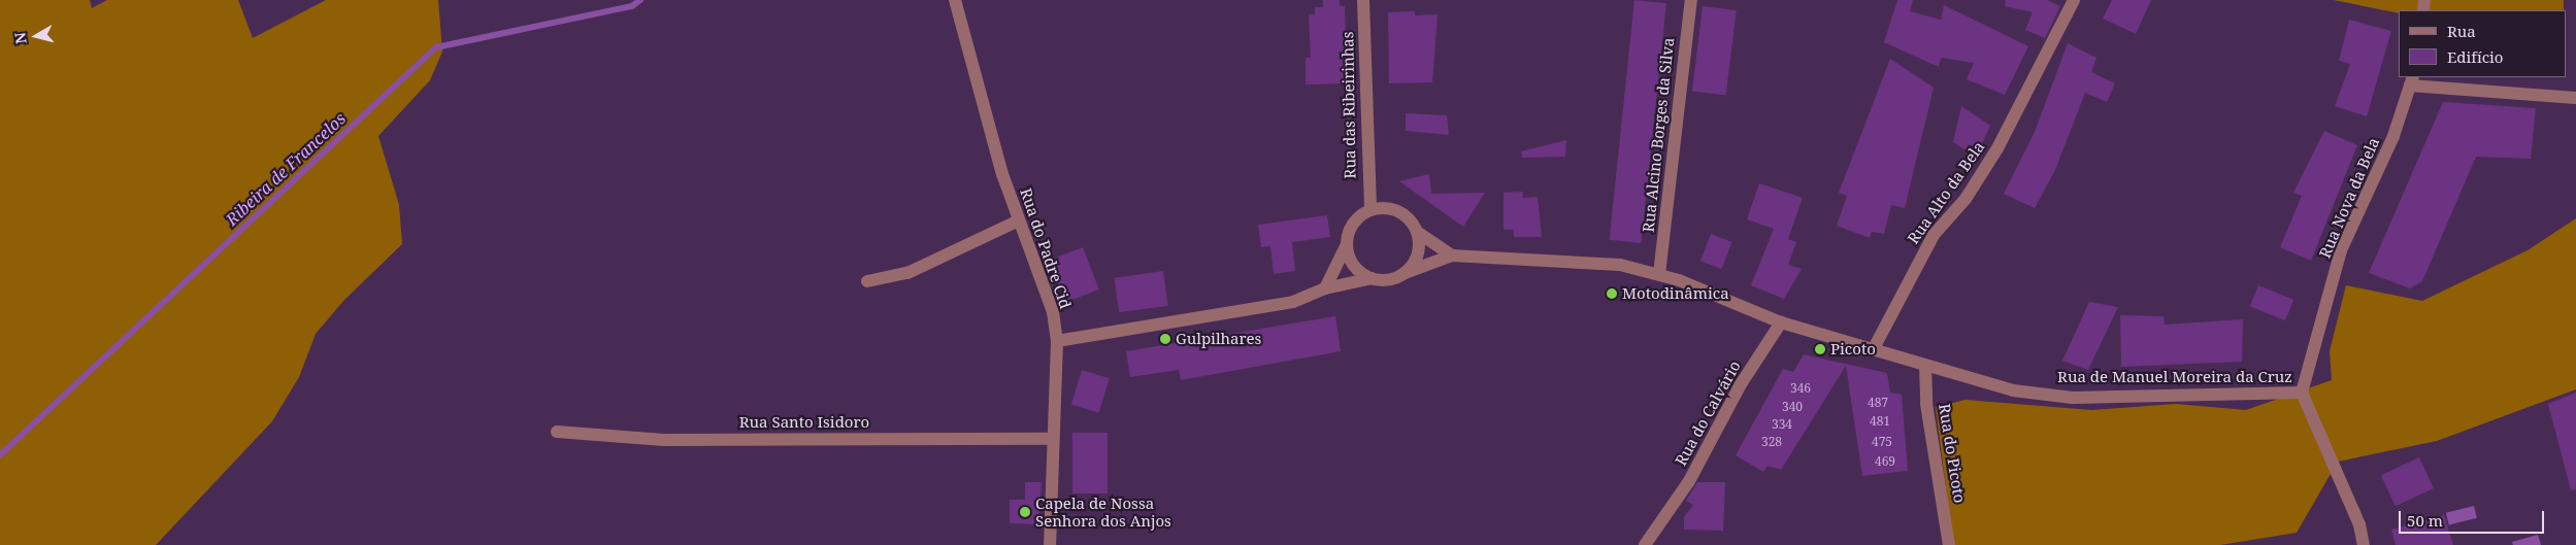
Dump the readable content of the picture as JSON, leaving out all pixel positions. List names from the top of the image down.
{
  "streets": {
    "street": [
      "Rua das Ribeirinhas",
      "Rua Alcino Borges da Silva",
      "Rua Alto da Bela",
      "Rua Nova da Bela",
      "Rua do Padre Cid",
      "Rua de Manuel Moreira da Cruz",
      "Rua do Calvário",
      "Rua Santo Isidoro",
      "Rua do Picoto"
    ]
  },
  "crossings": [
    ["Rua das Ribeirinhas", "Rua de Manuel Moreira da Cruz"],
    ["Rua Alcino Borges da Silva", "Rua de Manuel Moreira da Cruz"],
    ["Rua Alto da Bela", "Rua de Manuel Moreira da Cruz"],
    ["Rua Nova da Bela", "Rua de Manuel Moreira da Cruz"],
    ["Rua do Padre Cid", "Rua Santo Isidoro"],
    ["Rua de Manuel Moreira da Cruz", "Rua do Calvário"],
    ["Rua de Manuel Moreira da Cruz", "Rua do Picoto"]
  ],
  "water": ["Ribeira de Francelos"],
  "places": [
    "Motodinâmica",
    "Gulpilhares",
    "Picoto",
    "Capela de Nossa Senhora dos Anjos"
  ],
  "house_numbers": [
    "346",
    "487",
    "340",
    "481",
    "334",
    "328",
    "475",
    "469"
  ],
  "legend": ["Rua", "Edifício"],
  "scale_bar": "50 m",
  "north": "left"
}
